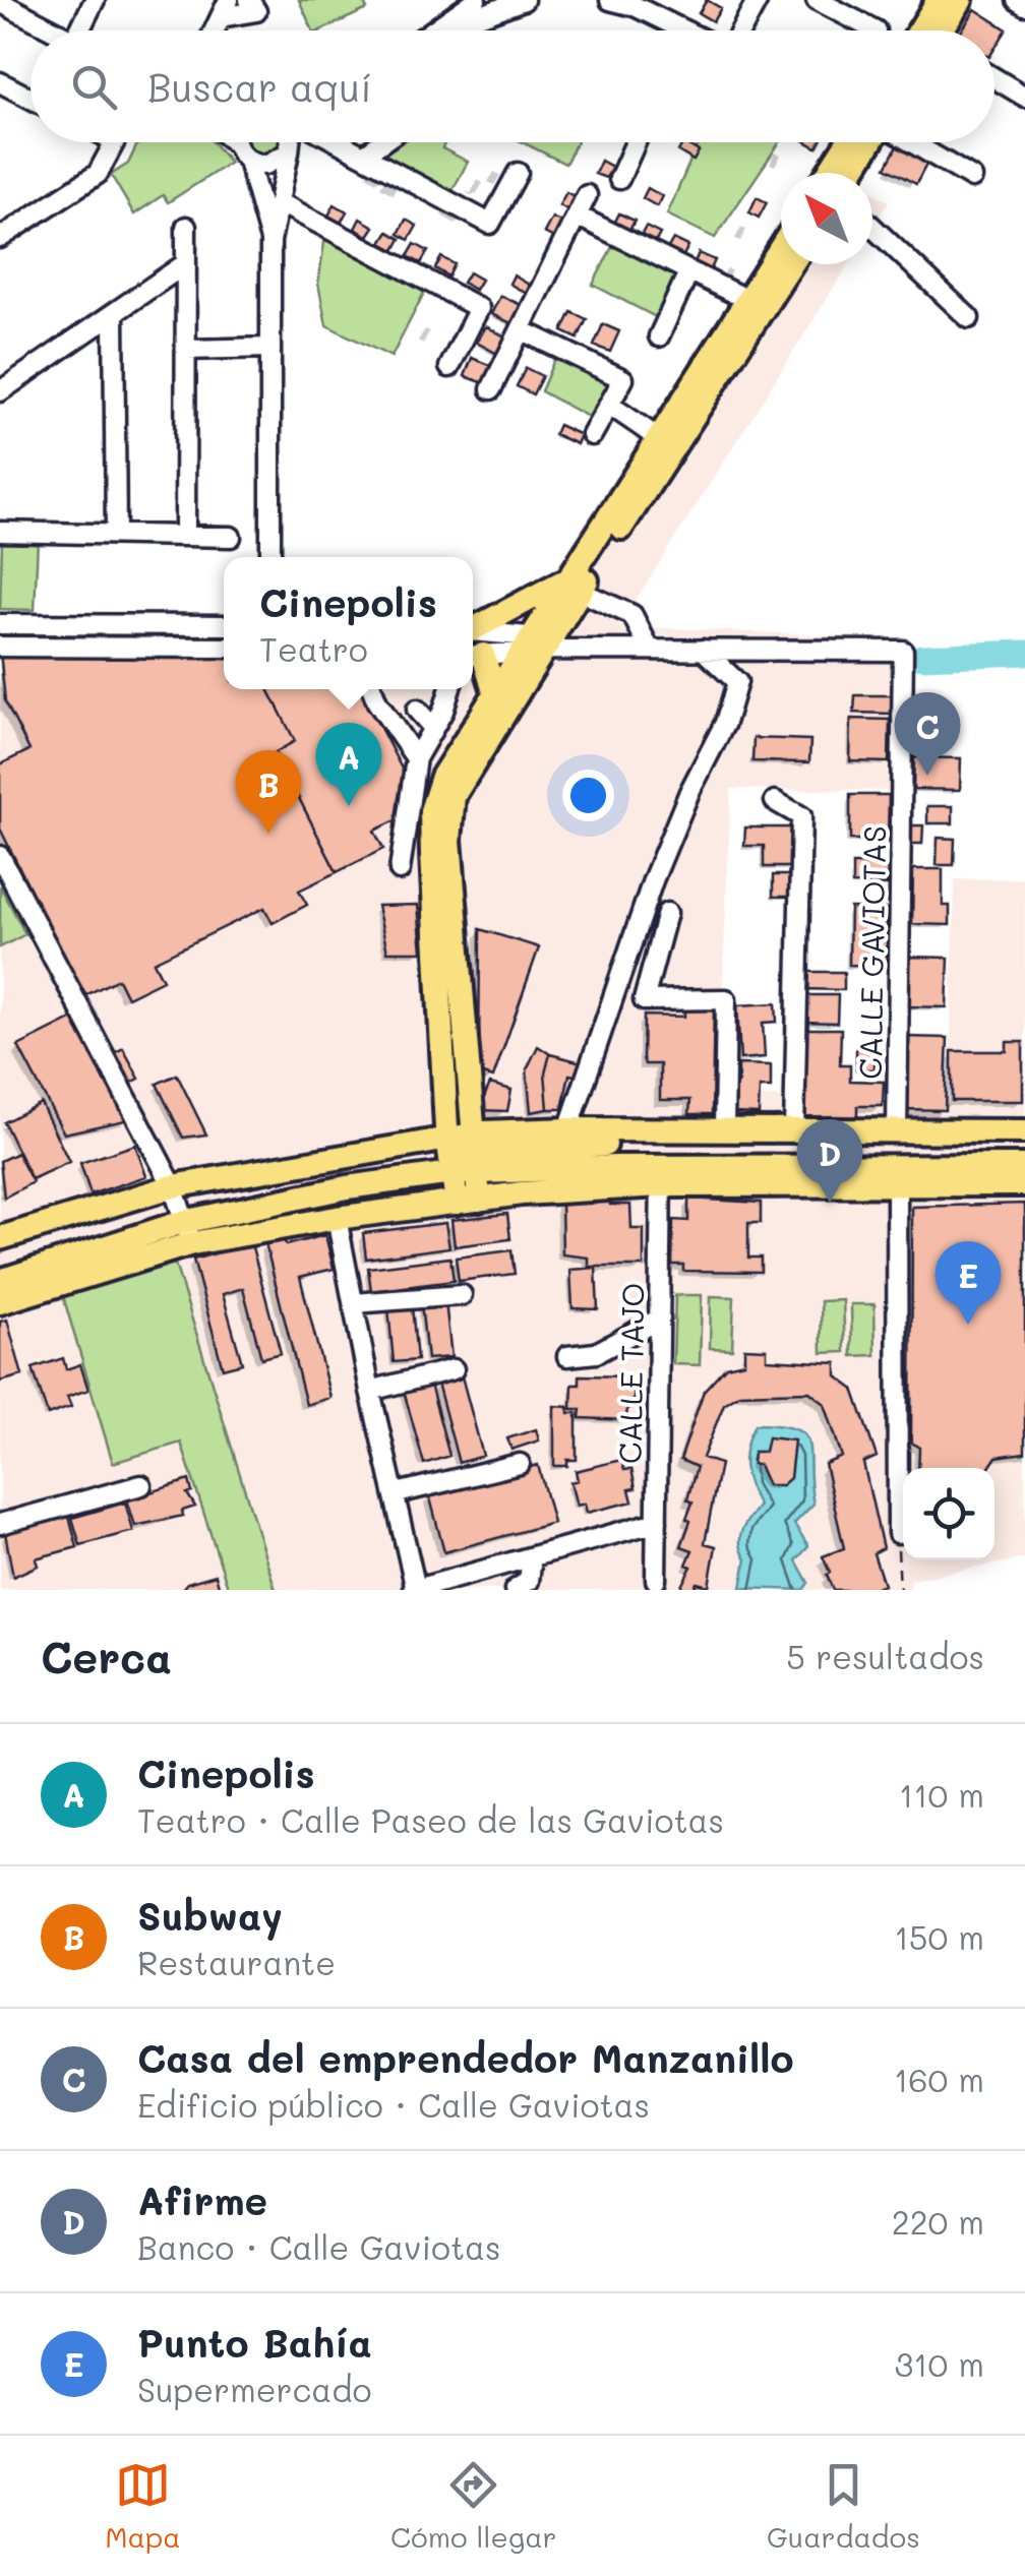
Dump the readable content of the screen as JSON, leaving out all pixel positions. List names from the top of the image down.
{
  "streets": {
    "street": ["CALLE GAVIOTAS", "CALLE TAJO"]
  },
  "north": "top left",
  "page": {
    "search": "Buscar aquí",
    "popup": ["Cinepolis", "Teatro"],
    "pins": [
      "C",
      "A",
      "B",
      "D",
      "E"
    ],
    "heading": ["Cerca", "5 resultados"],
    "list": [
      {
        "mark": "A",
        "name": "Cinepolis",
        "note": "Teatro · Calle Paseo de las Gaviotas",
        "value": "110 m"
      },
      {
        "mark": "B",
        "name": "Subway",
        "note": "Restaurante",
        "value": "150 m"
      },
      {
        "mark": "C",
        "name": "Casa del emprendedor Manzanillo",
        "note": "Edificio público · Calle Gaviotas",
        "value": "160 m"
      },
      {
        "mark": "D",
        "name": "Afirme",
        "note": "Banco · Calle Gaviotas",
        "value": "220 m"
      },
      {
        "mark": "E",
        "name": "Punto Bahía",
        "note": "Supermercado",
        "value": "310 m"
      }
    ],
    "nav": ["Mapa", "Cómo llegar", "Guardados"]
  }
}
